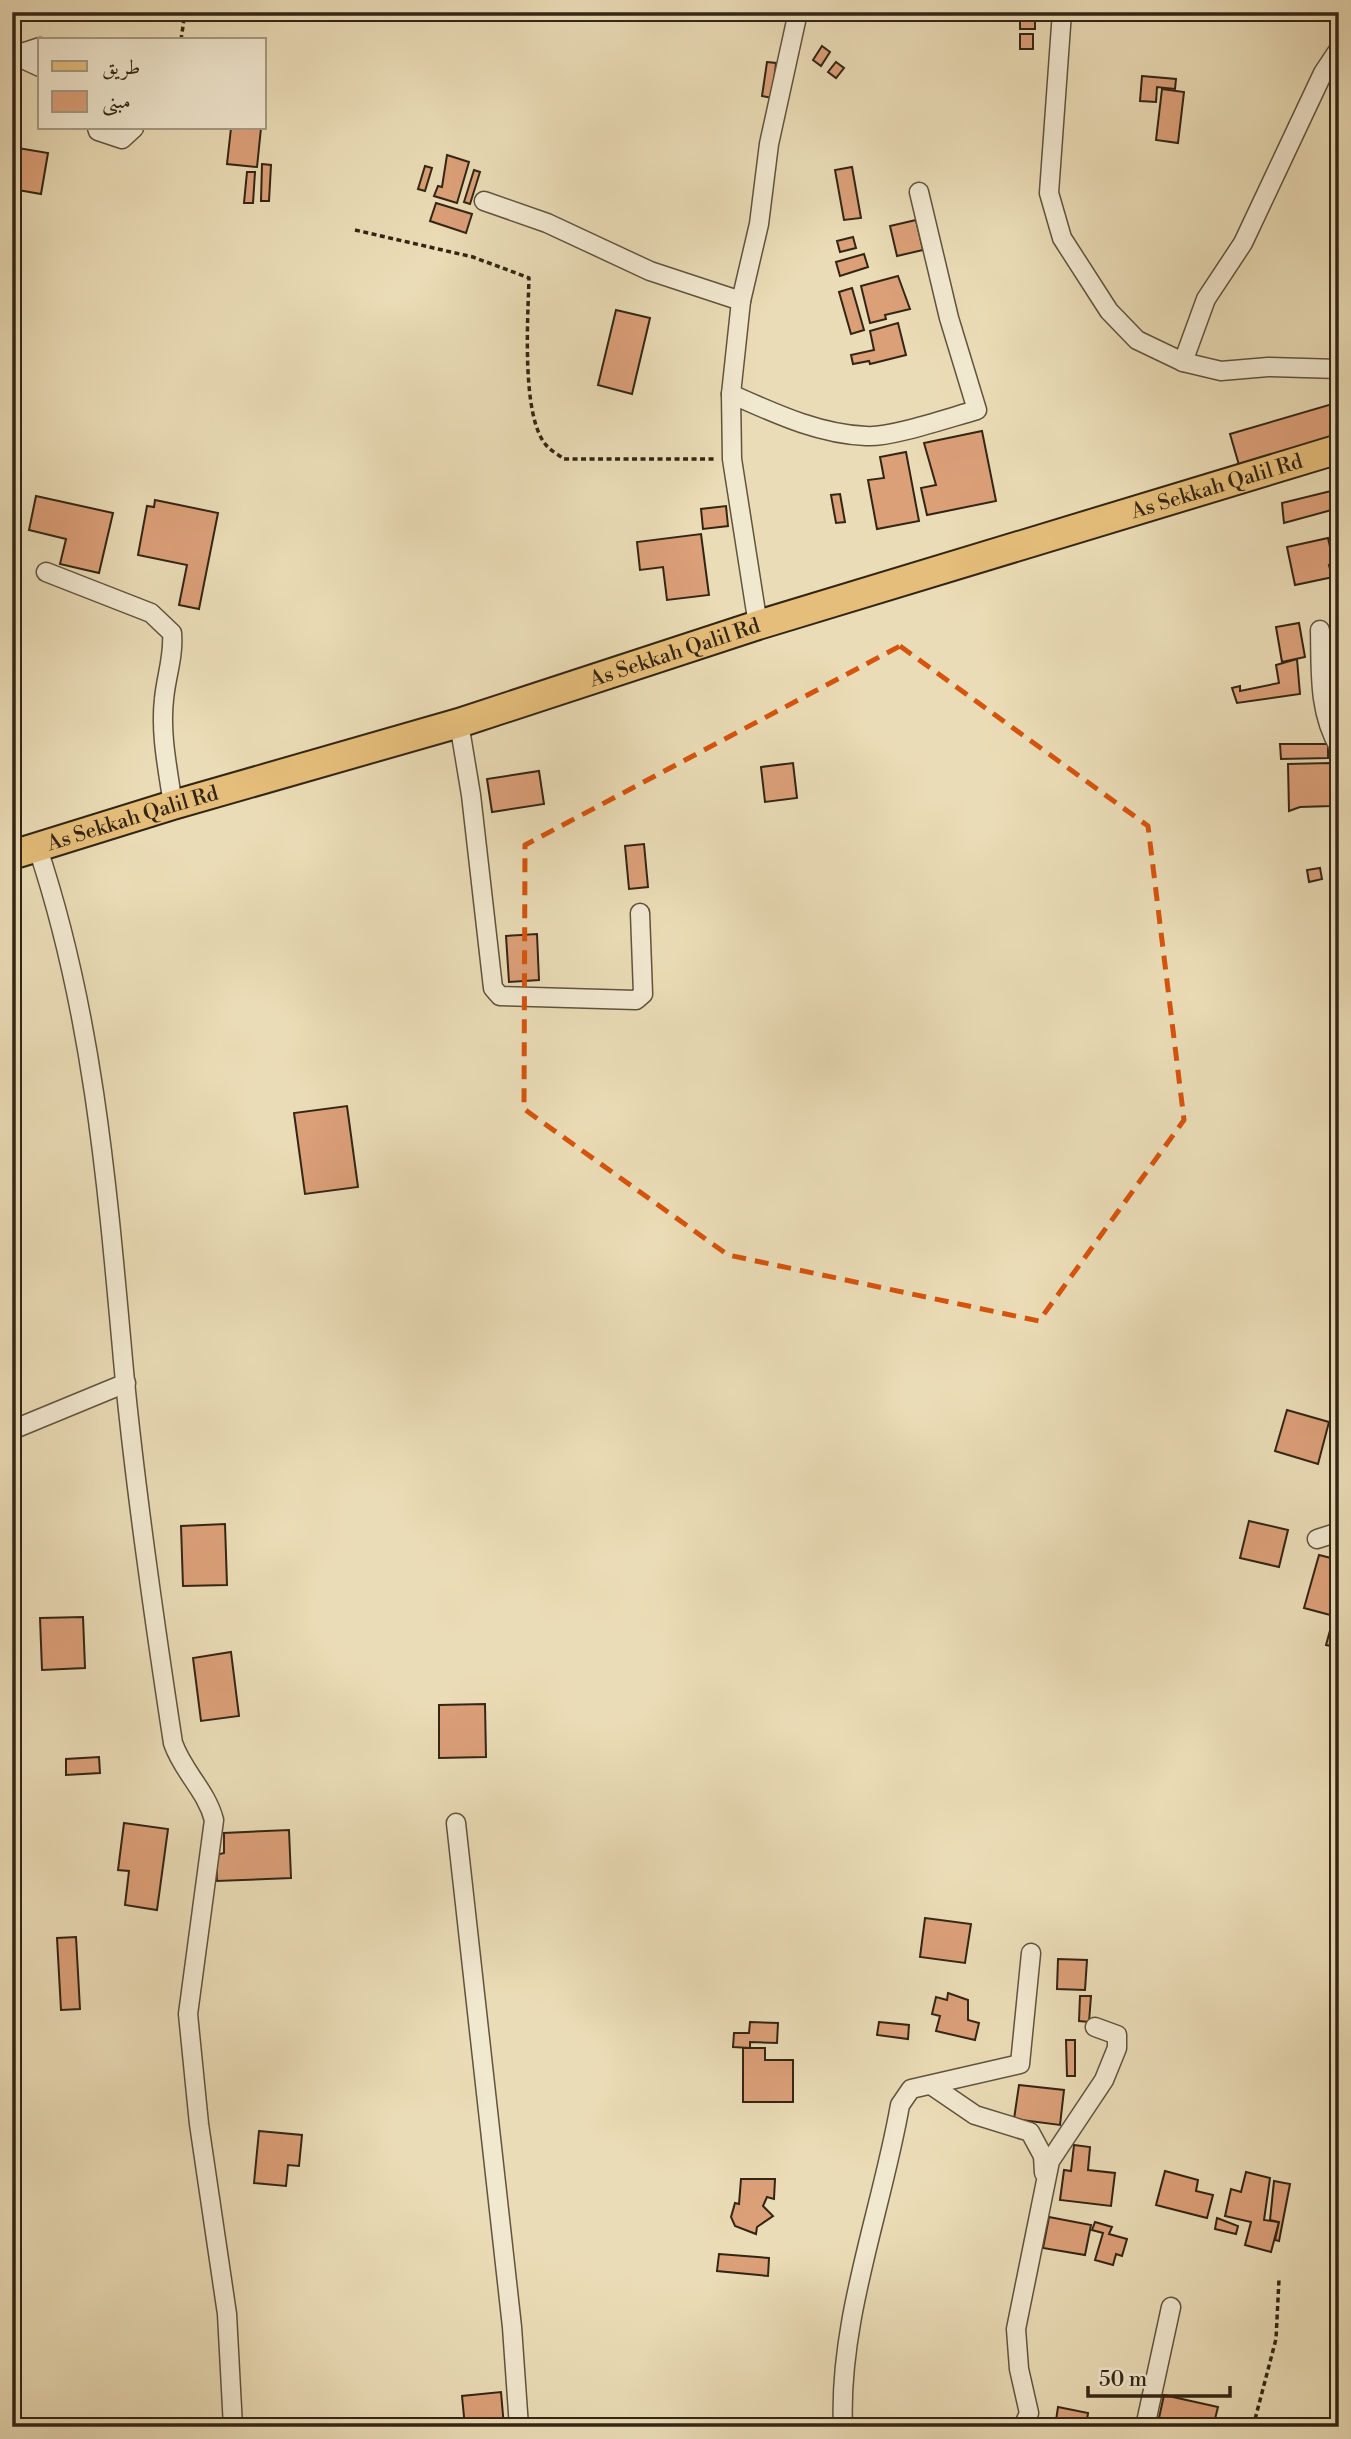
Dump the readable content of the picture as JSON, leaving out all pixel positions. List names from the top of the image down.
{
  "streets": {
    "main road": ["As Sekkah Qalil Rd"]
  },
  "legend": ["طريق", "مبنى"],
  "scale_bar": "50 m"
}
